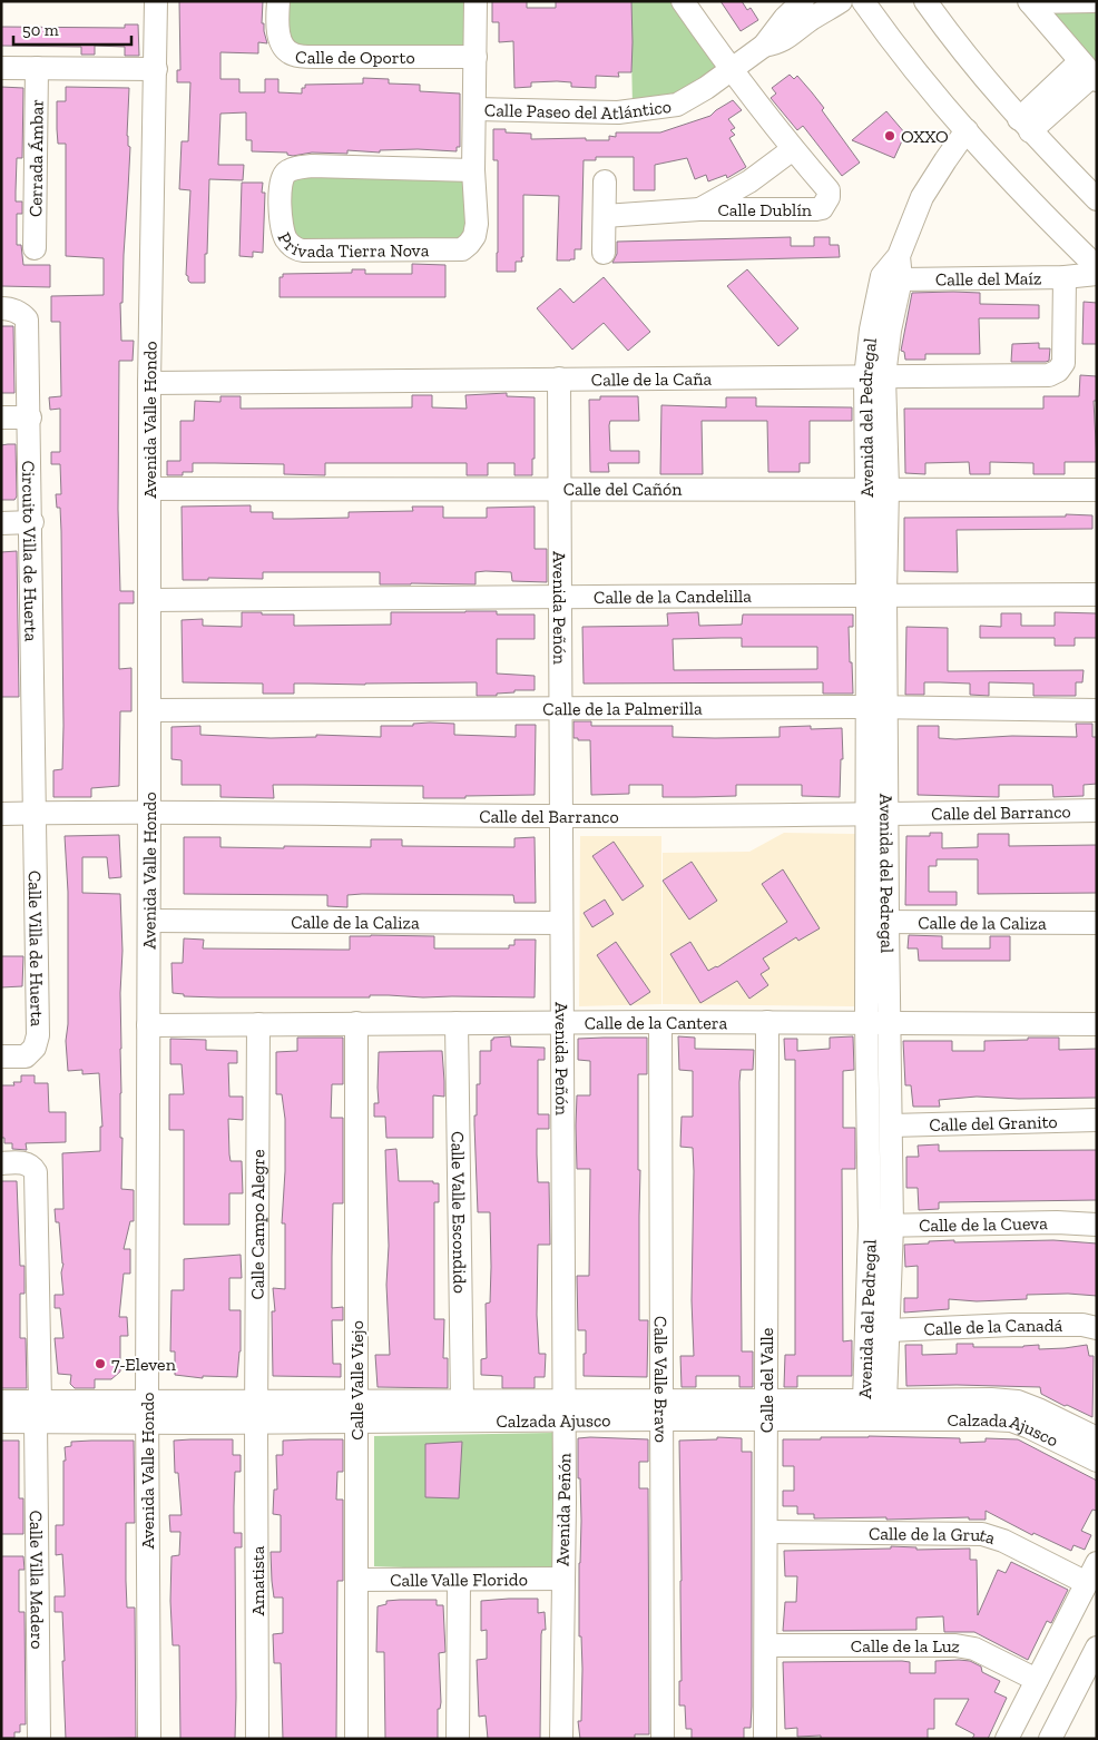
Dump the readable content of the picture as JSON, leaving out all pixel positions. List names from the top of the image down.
{
  "streets": {
    "street": [
      "Calle de Oporto",
      "Calle Paseo del Atlántico",
      "Cerrada Ámbar",
      "Calle Dublín",
      "Privada Tierra Nova",
      "Calle del Maíz",
      "Calle de la Caña",
      "Avenida del Pedregal",
      "Avenida Valle Hondo",
      "Calle del Cañón",
      "Circuito Villa de Huerta",
      "Calle de la Candelilla",
      "Avenida Peñón",
      "Calle de la Palmerilla",
      "Calle del Barranco",
      "Calle de la Caliza",
      "Calle Villa de Huerta",
      "Calle de la Cantera",
      "Calle del Granito",
      "Calle Valle Escondido",
      "Calle Campo Alegre",
      "Calle de la Cueva",
      "Calle de la Canadá",
      "Calle Valle Viejo",
      "Calle Valle Bravo",
      "Calle del Valle",
      "Calzada Ajusco",
      "Calle de la Gruta",
      "Calle Villa Madero",
      "Calle Valle Florido",
      "Amatista",
      "Calle de la Luz"
    ]
  },
  "crossings": [
    ["Calle de Oporto", "Privada Tierra Nova"],
    ["Calle Paseo del Atlántico", "Calle Dublín"],
    ["Calle Paseo del Atlántico", "Privada Tierra Nova"],
    ["Calle del Maíz", "Calle de la Caña"],
    ["Calle del Maíz", "Avenida del Pedregal"],
    ["Calle de la Caña", "Avenida del Pedregal"],
    ["Calle de la Caña", "Avenida Valle Hondo"],
    ["Calle de la Caña", "Avenida Peñón"],
    ["Avenida del Pedregal", "Calle del Cañón"],
    ["Avenida del Pedregal", "Calle de la Candelilla"],
    ["Avenida del Pedregal", "Calle de la Palmerilla"],
    ["Avenida del Pedregal", "Calle del Barranco"],
    ["Avenida del Pedregal", "Calle de la Caliza"],
    ["Avenida del Pedregal", "Calle de la Cantera"],
    ["Avenida del Pedregal", "Calle del Granito"],
    ["Avenida del Pedregal", "Calle de la Cueva"],
    ["Avenida del Pedregal", "Calle de la Canadá"],
    ["Avenida del Pedregal", "Calzada Ajusco"],
    ["Avenida Valle Hondo", "Calle del Cañón"],
    ["Avenida Valle Hondo", "Calle de la Candelilla"],
    ["Avenida Valle Hondo", "Calle de la Palmerilla"],
    ["Avenida Valle Hondo", "Calle del Barranco"],
    ["Avenida Valle Hondo", "Calle de la Caliza"],
    ["Avenida Valle Hondo", "Calle de la Cantera"],
    ["Avenida Valle Hondo", "Calzada Ajusco"],
    ["Calle del Cañón", "Avenida Peñón"],
    ["Circuito Villa de Huerta", "Calle del Barranco"],
    ["Circuito Villa de Huerta", "Calle Villa de Huerta"],
    ["Calle de la Candelilla", "Avenida Peñón"],
    ["Avenida Peñón", "Calle de la Palmerilla"],
    ["Avenida Peñón", "Calle del Barranco"],
    ["Avenida Peñón", "Calle de la Caliza"],
    ["Avenida Peñón", "Calle de la Cantera"],
    ["Avenida Peñón", "Calzada Ajusco"],
    ["Avenida Peñón", "Calle Valle Florido"],
    ["Calle del Barranco", "Calle Villa de Huerta"],
    ["Calle de la Cantera", "Calle Valle Escondido"],
    ["Calle de la Cantera", "Calle Campo Alegre"],
    ["Calle de la Cantera", "Calle Valle Viejo"],
    ["Calle de la Cantera", "Calle Valle Bravo"],
    ["Calle de la Cantera", "Calle del Valle"],
    ["Calle Valle Escondido", "Calzada Ajusco"],
    ["Calle Campo Alegre", "Calzada Ajusco"],
    ["Calle Campo Alegre", "Amatista"],
    ["Calle Valle Viejo", "Calzada Ajusco"],
    ["Calle Valle Viejo", "Calle Valle Florido"],
    ["Calle Valle Bravo", "Calzada Ajusco"],
    ["Calle del Valle", "Calzada Ajusco"],
    ["Calle del Valle", "Calle de la Gruta"],
    ["Calle del Valle", "Calle de la Luz"],
    ["Calzada Ajusco", "Calle Villa Madero"],
    ["Calzada Ajusco", "Amatista"]
  ],
  "places": ["OXXO", "7-Eleven"],
  "scale_bar": "50 m"
}
